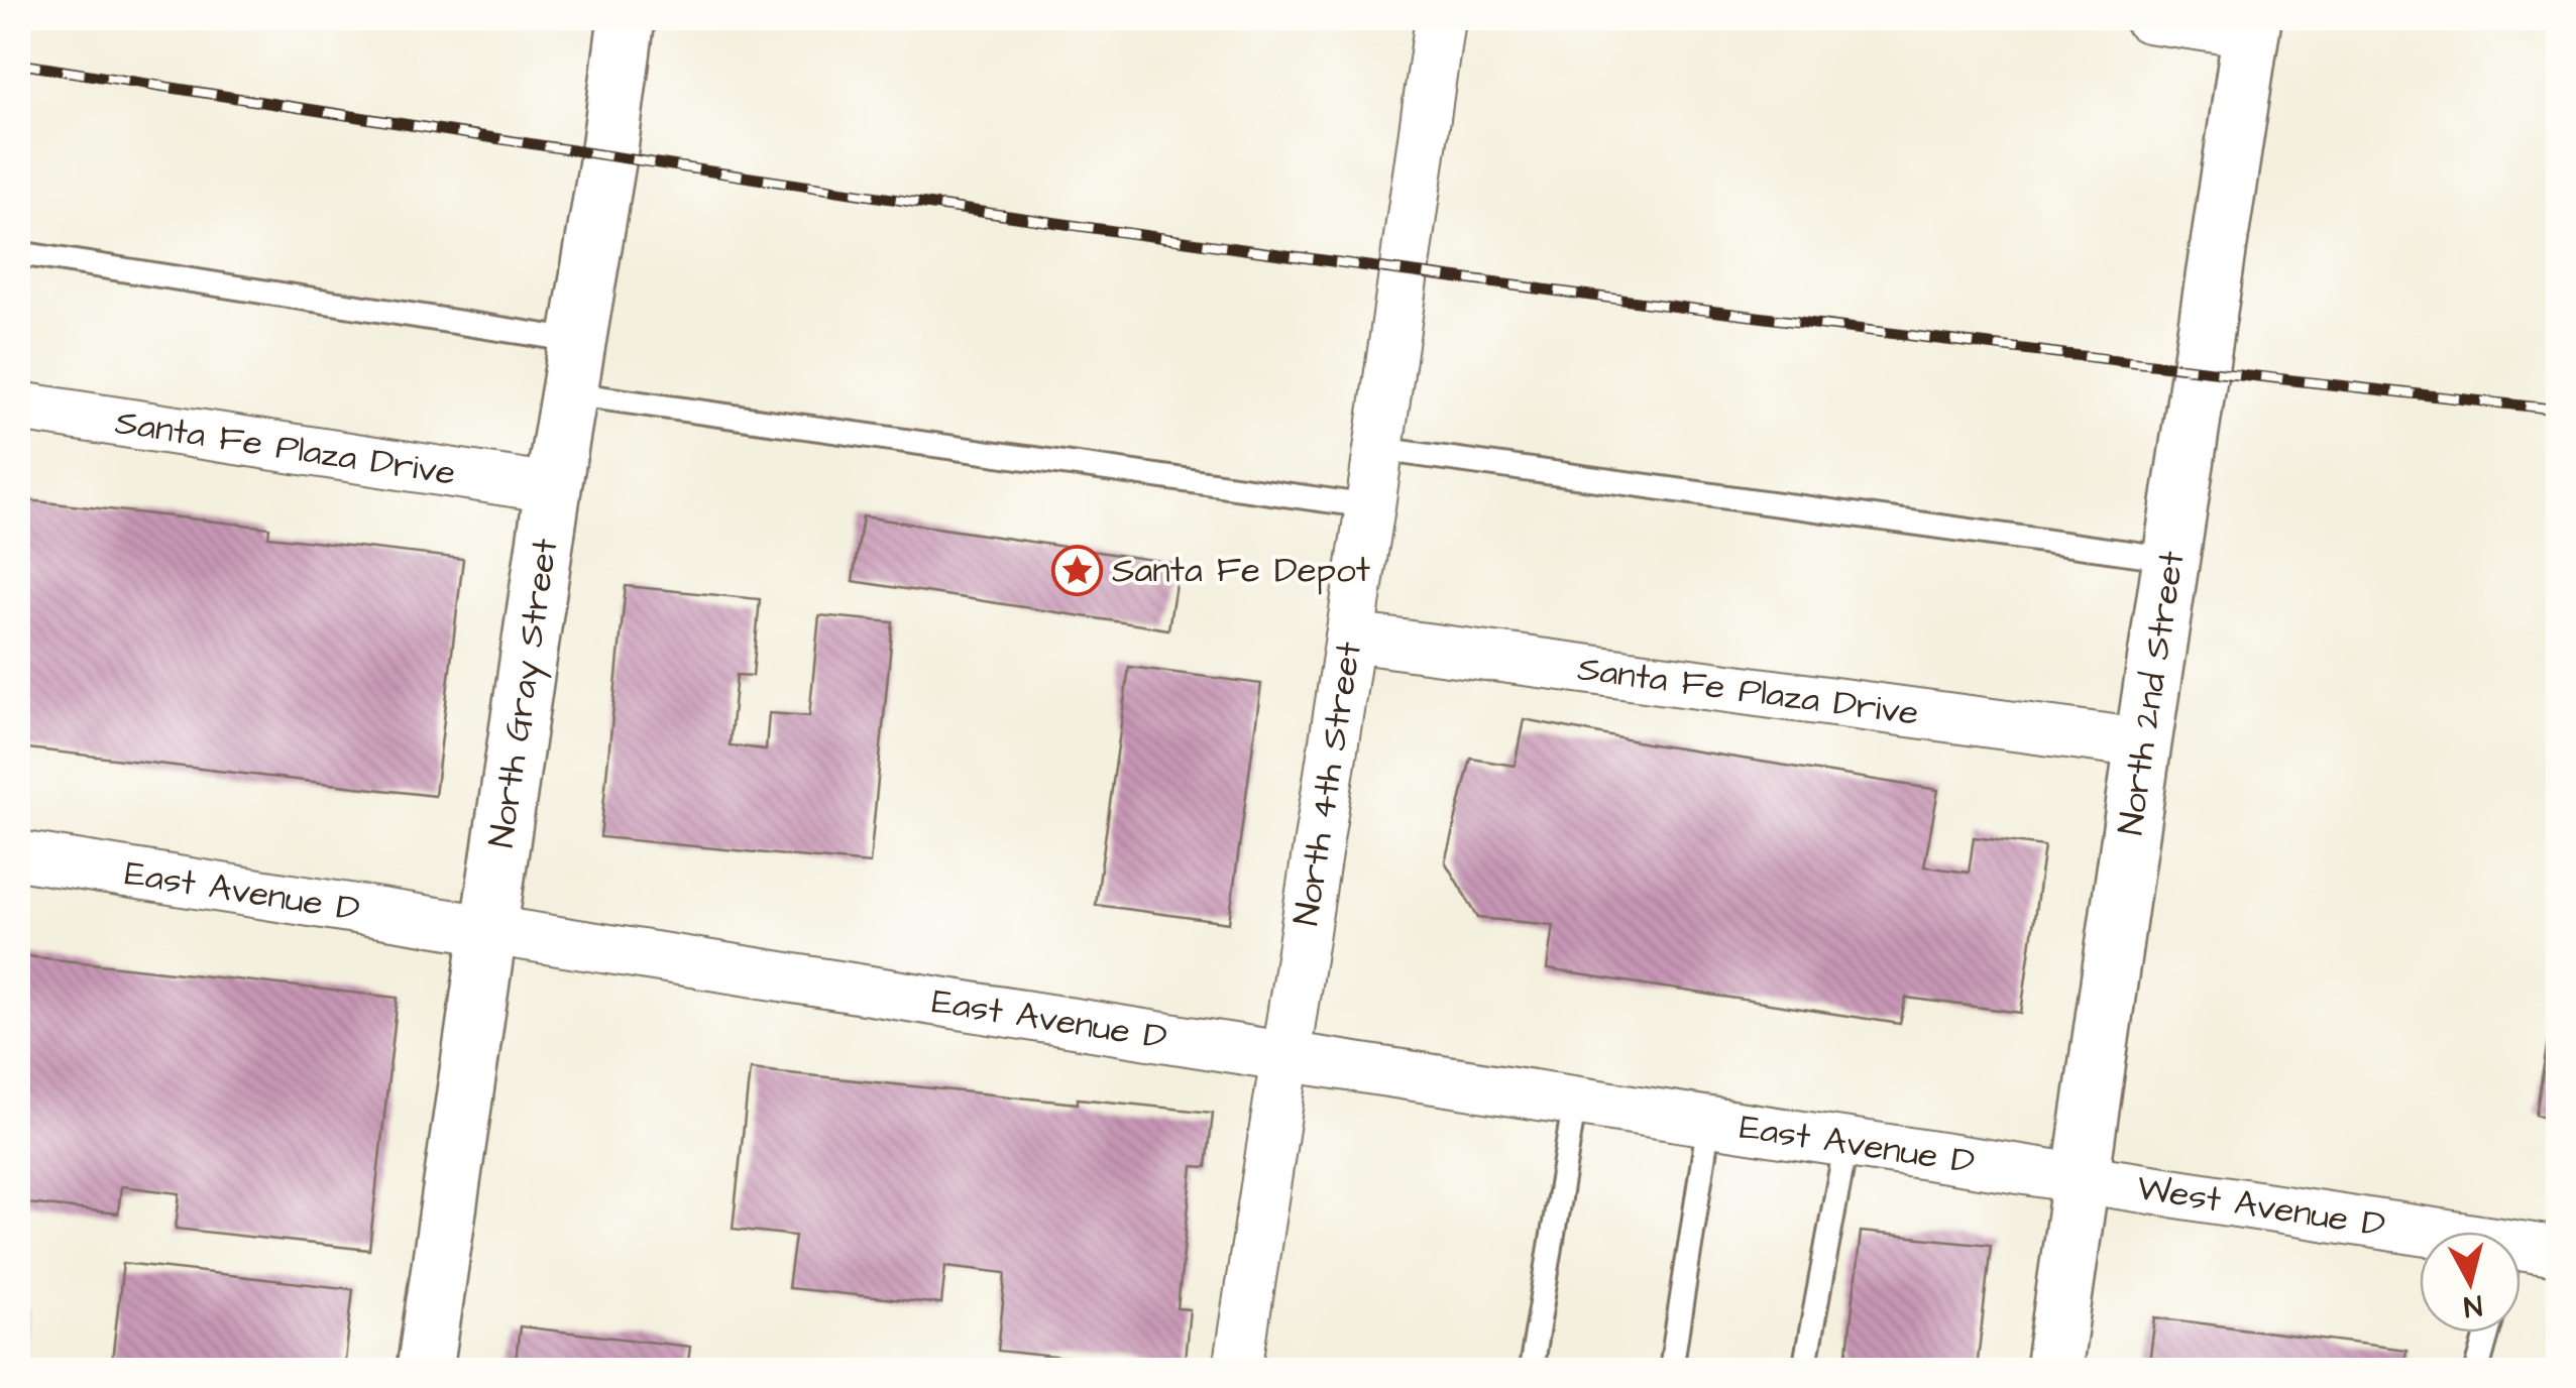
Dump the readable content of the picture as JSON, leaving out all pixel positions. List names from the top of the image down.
{
  "streets": {
    "street": [
      "Santa Fe Plaza Drive",
      "North Gray Street",
      "North 2nd Street",
      "North 4th Street",
      "East Avenue D",
      "West Avenue D"
    ]
  },
  "crossings": [
    ["Santa Fe Plaza Drive", "North Gray Street"],
    ["Santa Fe Plaza Drive", "North 2nd Street"],
    ["Santa Fe Plaza Drive", "North 4th Street"],
    ["North Gray Street", "East Avenue D"],
    ["North 2nd Street", "East Avenue D"],
    ["North 2nd Street", "West Avenue D"],
    ["North 4th Street", "East Avenue D"],
    ["East Avenue D", "West Avenue D"]
  ],
  "places": {
    "place": ["Santa Fe Depot"]
  },
  "north": "bottom"
}
